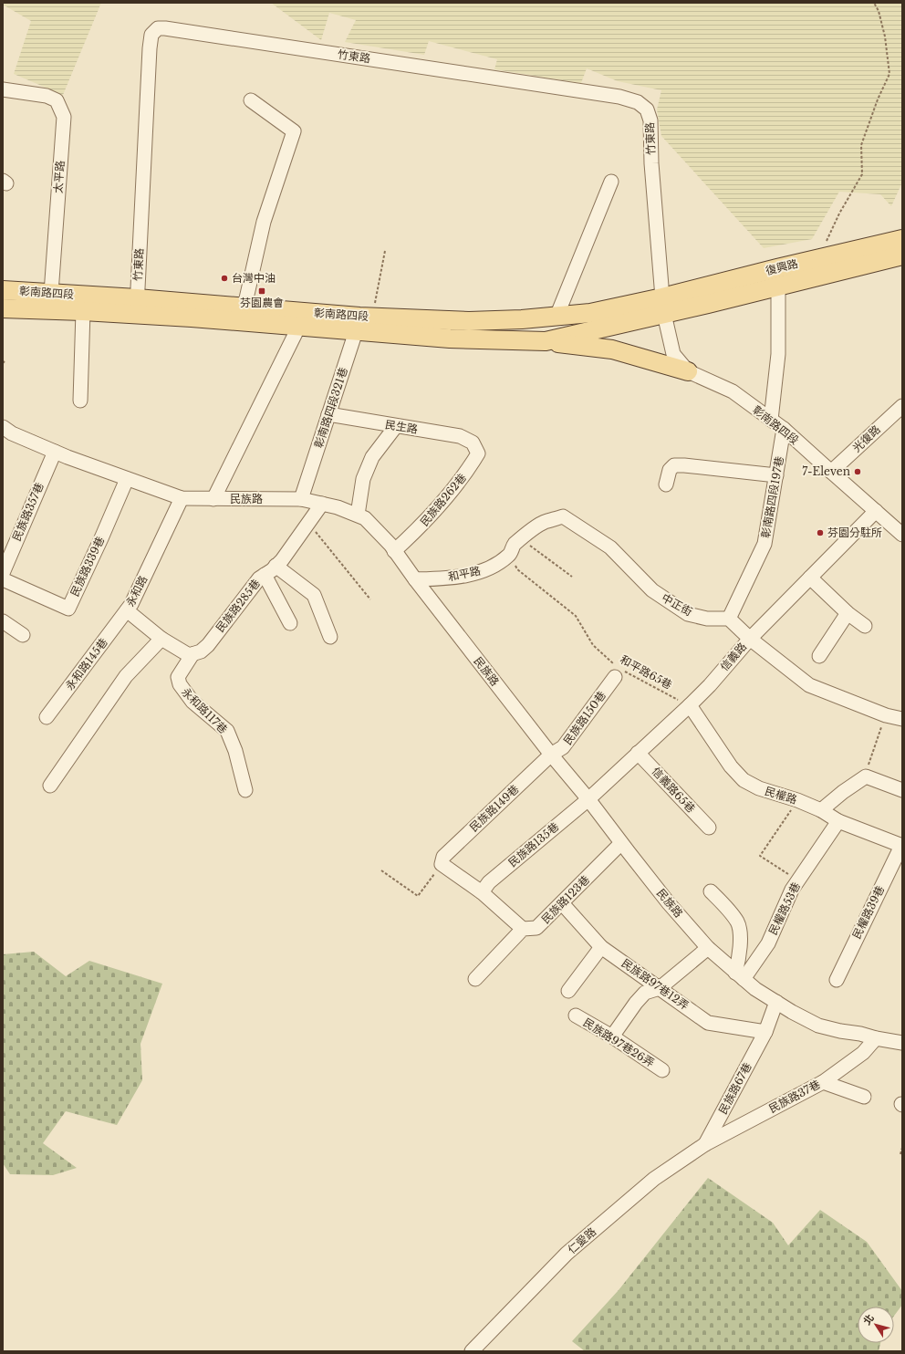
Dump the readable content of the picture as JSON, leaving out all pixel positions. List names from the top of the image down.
{
  "streets": {
    "main road": ["復興路", "彰南路四段"],
    "street": [
      "竹東路",
      "太平路",
      "彰南路四段321巷",
      "民生路",
      "光復路",
      "彰南路四段197巷",
      "民族路",
      "民族路262巷",
      "民族路357巷",
      "民族路339巷",
      "和平路",
      "永和路",
      "中正街",
      "民族路285巷",
      "信義路",
      "永和路145巷",
      "永和路117巷",
      "民族路150巷",
      "信義路65巷",
      "民權路",
      "民族路149巷",
      "民族路135巷",
      "民族路123巷",
      "民權路53巷",
      "民權路39巷",
      "民族路97巷12弄",
      "民族路97巷26弄",
      "民族路67巷",
      "民族路37巷",
      "仁愛路"
    ],
    "path": ["和平路65巷"]
  },
  "crossings": [
    ["竹東路", "復興路"],
    ["竹東路", "彰南路四段"],
    ["太平路", "彰南路四段"],
    ["復興路", "彰南路四段"],
    ["彰南路四段", "彰南路四段321巷"],
    ["彰南路四段", "光復路"],
    ["彰南路四段", "彰南路四段197巷"],
    ["彰南路四段", "信義路"],
    ["彰南路四段321巷", "民生路"],
    ["彰南路四段321巷", "民族路"],
    ["民生路", "民族路262巷"],
    ["彰南路四段197巷", "中正街"],
    ["民族路", "民族路262巷"],
    ["民族路", "民族路357巷"],
    ["民族路", "民族路339巷"],
    ["民族路", "和平路"],
    ["民族路", "永和路"],
    ["民族路", "民族路285巷"],
    ["民族路", "信義路"],
    ["民族路", "民族路150巷"],
    ["民族路", "民族路149巷"],
    ["民族路", "民族路135巷"],
    ["民族路", "民族路123巷"],
    ["民族路", "民權路53巷"],
    ["民族路", "民族路67巷"],
    ["民族路", "民族路37巷"],
    ["和平路", "中正街"],
    ["和平路", "和平路65巷"],
    ["永和路", "民族路285巷"],
    ["永和路", "永和路145巷"],
    ["永和路", "永和路117巷"],
    ["中正街", "和平路65巷"],
    ["民族路285巷", "永和路117巷"],
    ["信義路", "和平路65巷"],
    ["信義路", "信義路65巷"],
    ["信義路", "民權路"],
    ["信義路", "民族路135巷"],
    ["和平路65巷", "民族路150巷"],
    ["和平路65巷", "民權路"],
    ["民族路150巷", "民族路149巷"],
    ["民權路", "民權路53巷"],
    ["民權路", "民權路39巷"],
    ["民族路123巷", "民族路97巷12弄"],
    ["民族路97巷12弄", "民族路67巷"],
    ["民族路67巷", "民族路37巷"],
    ["民族路67巷", "仁愛路"],
    ["民族路37巷", "仁愛路"]
  ],
  "places": {
    "other": ["台灣中油", "7-Eleven", "芬園分駐所"],
    "transit": ["芬園農會"]
  },
  "north": "top left"
}
